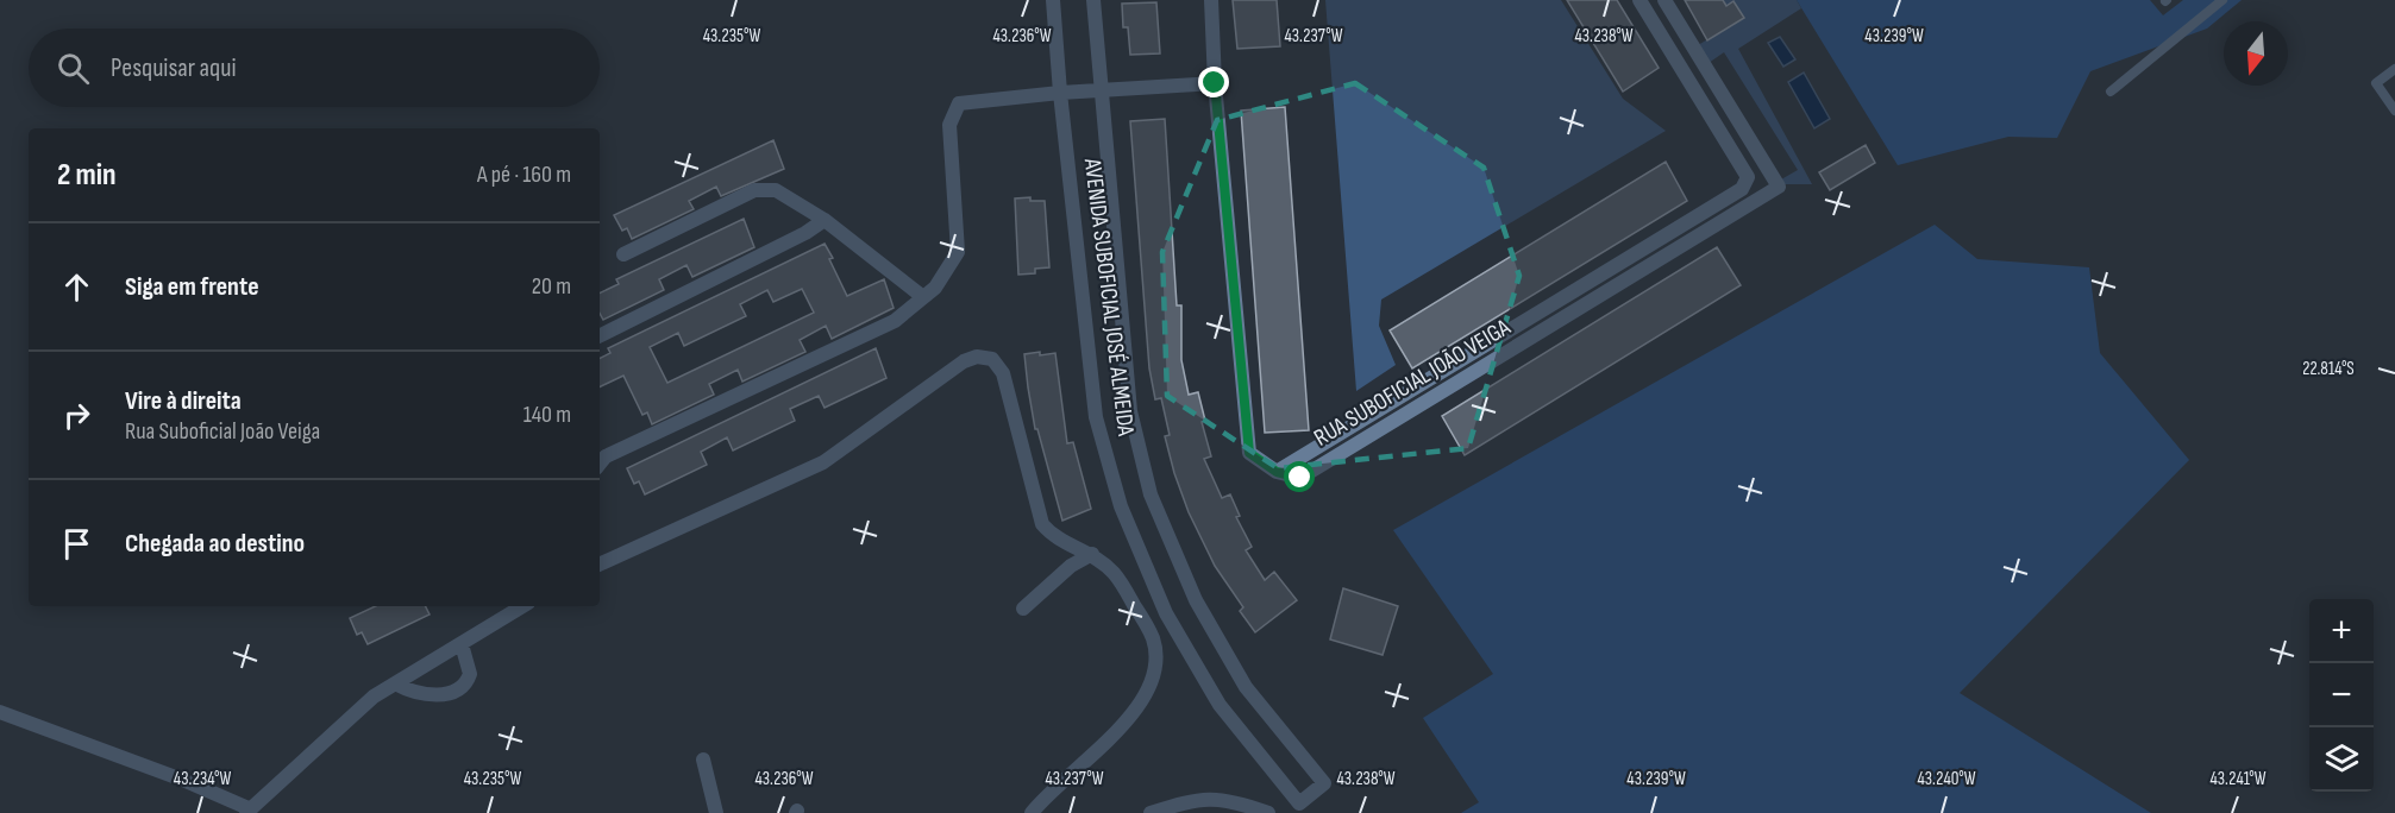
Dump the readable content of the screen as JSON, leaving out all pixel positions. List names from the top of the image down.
{
  "streets": {
    "street": ["AVENIDA SUBOFICIAL JOSÉ ALMEIDA", "RUA SUBOFICIAL JOÃO VEIGA"]
  },
  "north": "bottom",
  "page": {
    "search": "Pesquisar aqui",
    "heading": ["2 min", "A pé · 160 m"],
    "list": [
      ["Siga em frente", "20 m"],
      ["Vire à direita", "Rua Suboficial João Veiga", "140 m"],
      "Chegada ao destino"
    ],
    "map_buttons": ["+", "−"]
  },
  "coordinates": [
    "43.235°W",
    "43.236°W",
    "43.237°W",
    "43.238°W",
    "43.239°W",
    "22.814°S",
    "43.234°W",
    "43.240°W",
    "43.241°W"
  ]
}
